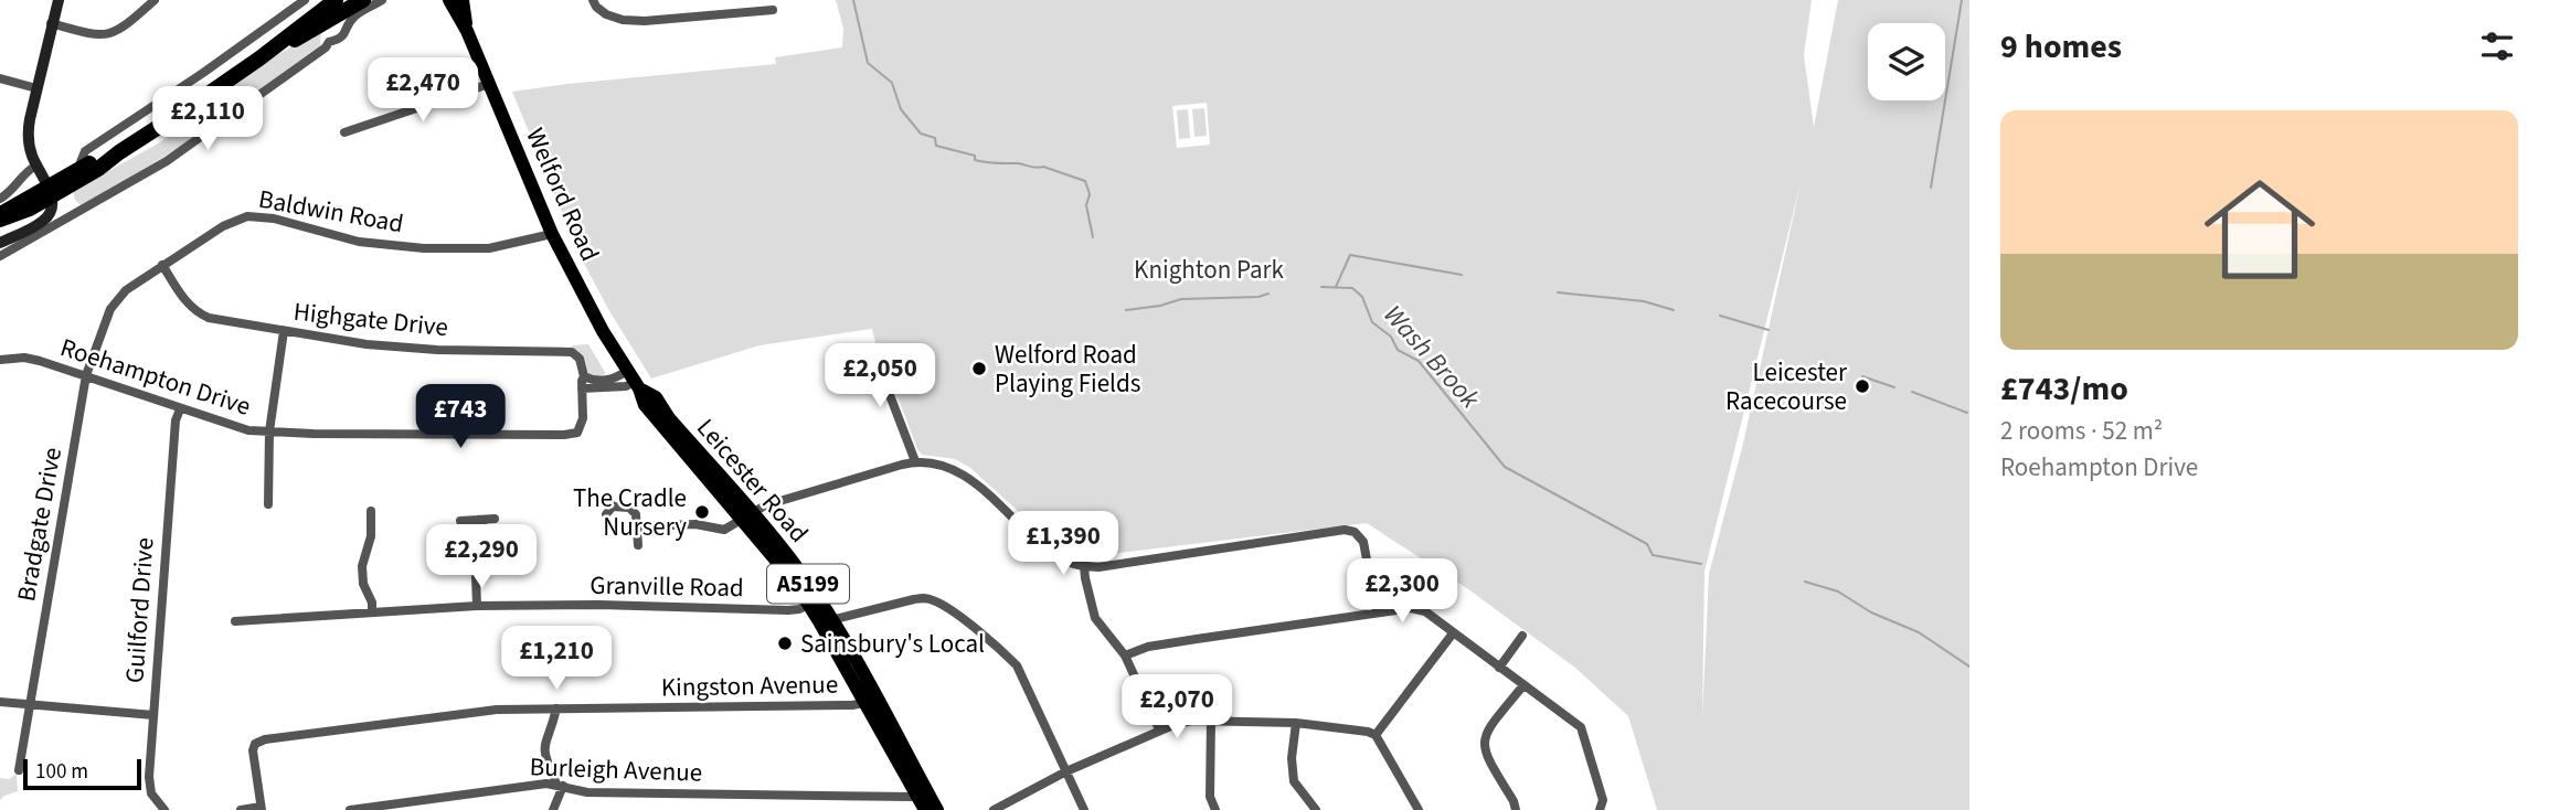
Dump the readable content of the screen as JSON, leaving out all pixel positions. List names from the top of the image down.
{
  "streets": {
    "main road": ["Welford Road", "Leicester Road", "A5199"],
    "street": [
      "Baldwin Road",
      "Highgate Drive",
      "Roehampton Drive",
      "Bradgate Drive",
      "Granville Road",
      "Guilford Drive",
      "Kingston Avenue",
      "Burleigh Avenue"
    ]
  },
  "crossings": [
    ["Welford Road", "Baldwin Road"],
    ["Welford Road", "Leicester Road"],
    ["Baldwin Road", "Highgate Drive"],
    ["Baldwin Road", "Roehampton Drive"],
    ["Baldwin Road", "Bradgate Drive"],
    ["Highgate Drive", "Roehampton Drive"],
    ["Roehampton Drive", "Bradgate Drive"],
    ["Roehampton Drive", "Guilford Drive"],
    ["Leicester Road", "Granville Road"],
    ["Leicester Road", "Kingston Avenue"],
    ["Leicester Road", "Burleigh Avenue"]
  ],
  "water": ["Wash Brook"],
  "parks": ["Knighton Park"],
  "places": [
    "Welford Road Playing Fields",
    "Leicester Racecourse",
    "The Cradle Nursery",
    "Sainsbury's Local"
  ],
  "scale_bar": "100 m",
  "page": {
    "heading": "9 homes",
    "price": [
      "£2,470",
      "£2,110",
      "£2,050",
      "£743",
      "£1,390",
      "£2,290",
      "£2,300",
      "£1,210",
      "£2,070"
    ],
    "list": [
      {
        "name": "£743/mo",
        "note": "2 rooms · 52 m² · Roehampton Drive"
      }
    ],
    "scale": "100 m"
  }
}
